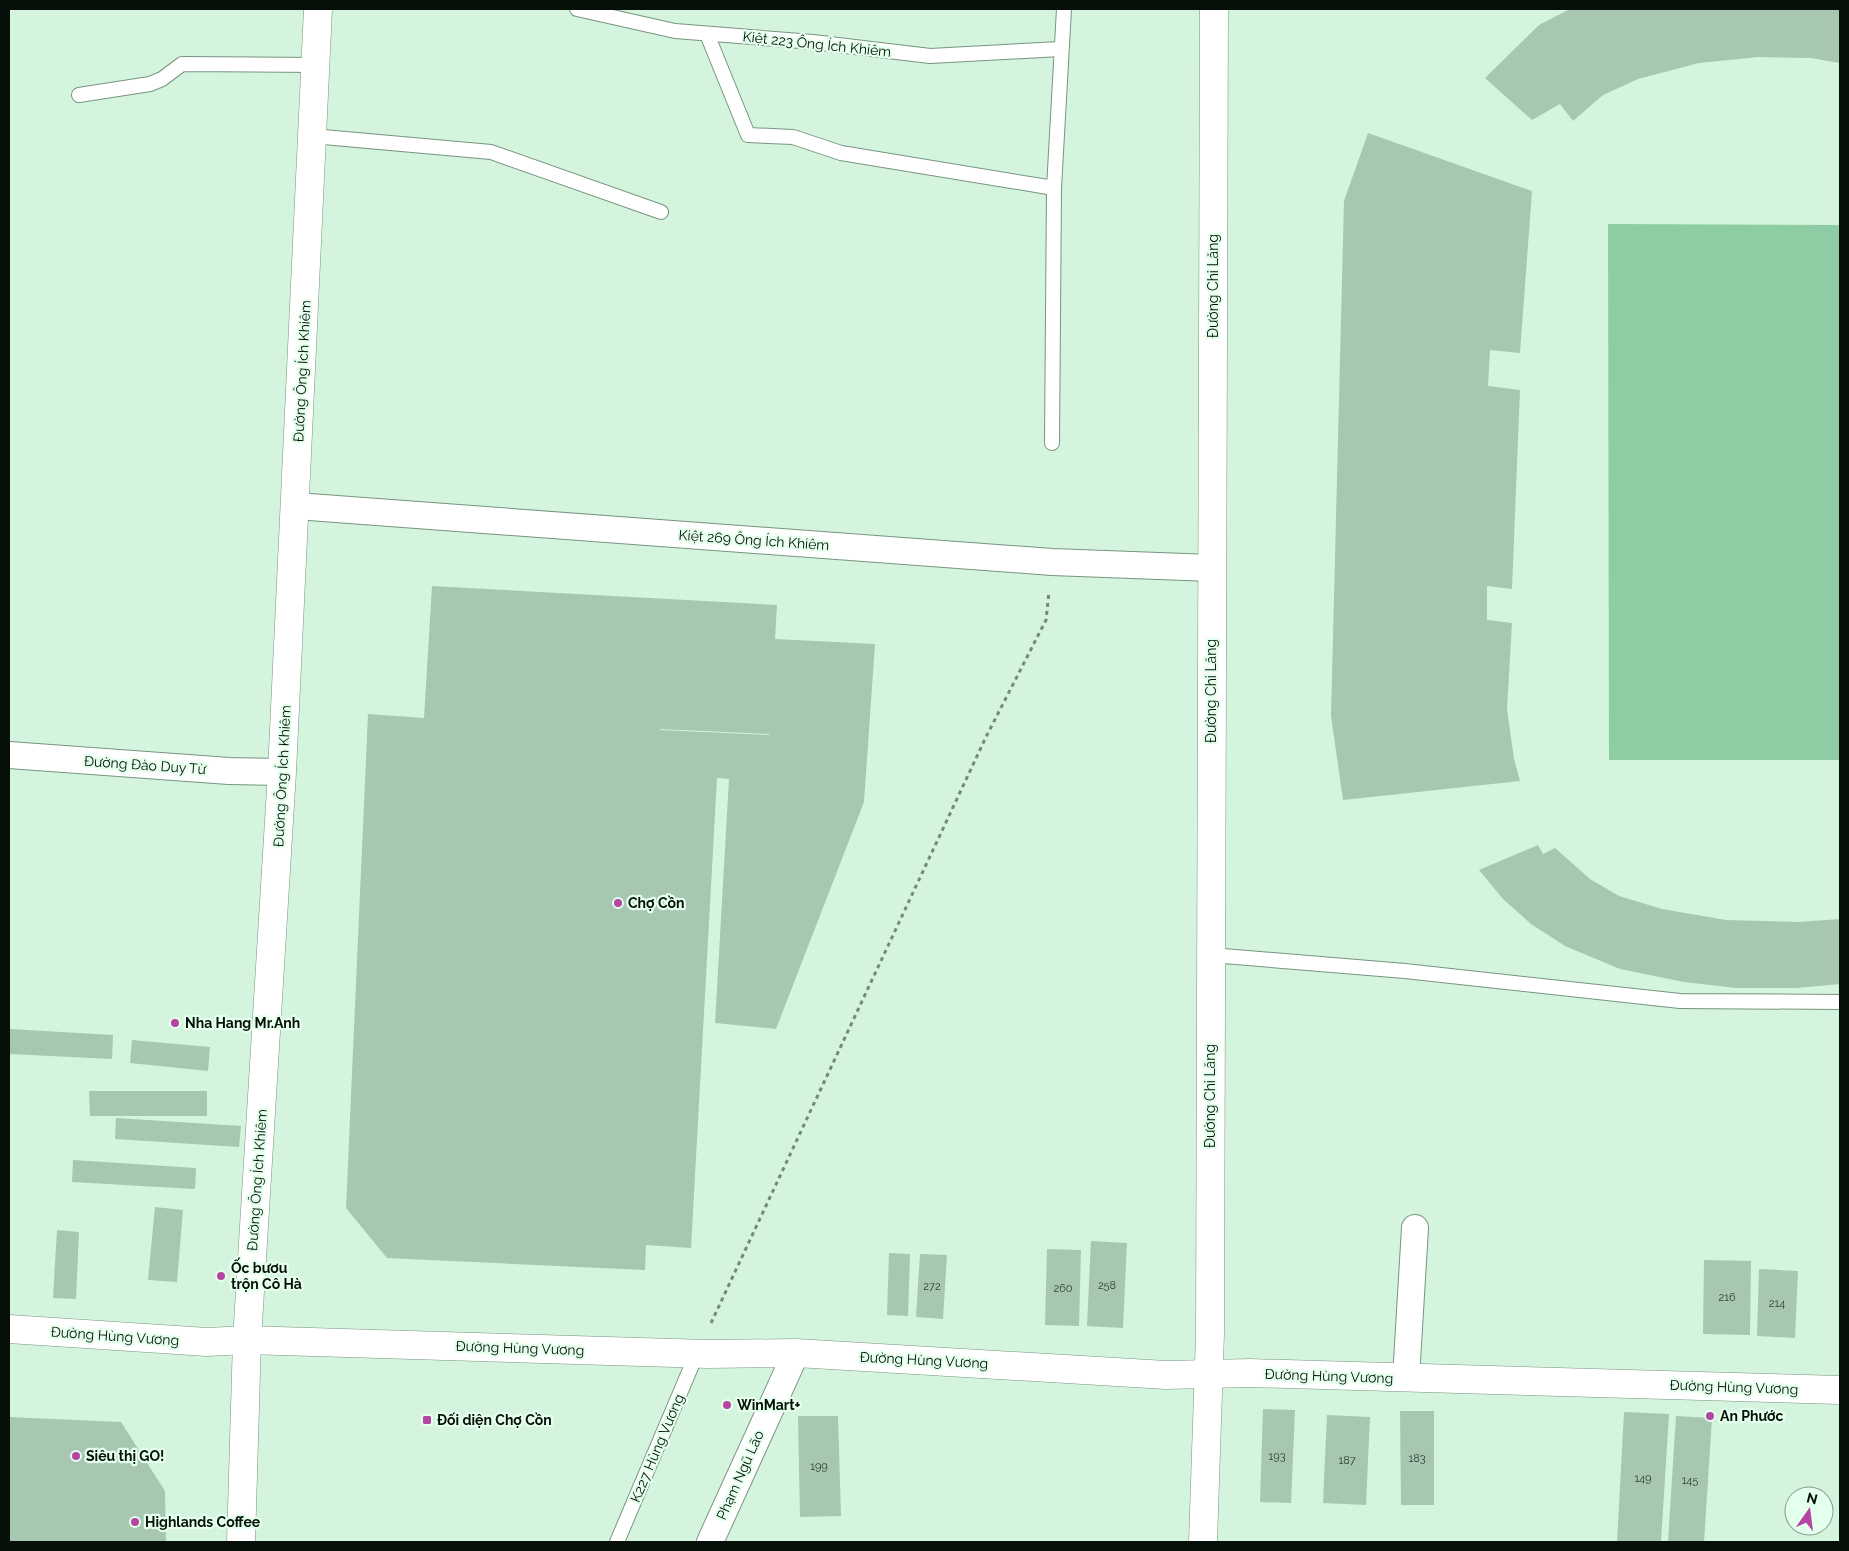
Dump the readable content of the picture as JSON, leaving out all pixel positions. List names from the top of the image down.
{
  "streets": {
    "street": [
      "Đường Chi Lăng",
      "Đường Ông Ích Khiêm",
      "Kiệt 269 Ông Ích Khiêm",
      "Đường Đào Duy Từ",
      "Đường Hùng Vương",
      "Phạm Ngũ Lão"
    ],
    "lane": ["Kiệt 223 Ông Ích Khiêm", "K227 Hùng Vương"]
  },
  "crossings": [
    ["Đường Chi Lăng", "Kiệt 269 Ông Ích Khiêm"],
    ["Đường Chi Lăng", "Đường Hùng Vương"],
    ["Đường Ông Ích Khiêm", "Kiệt 269 Ông Ích Khiêm"],
    ["Đường Ông Ích Khiêm", "Đường Đào Duy Từ"],
    ["Đường Ông Ích Khiêm", "Đường Hùng Vương"],
    ["Đường Hùng Vương", "K227 Hùng Vương"],
    ["Đường Hùng Vương", "Phạm Ngũ Lão"]
  ],
  "places": {
    "other": [
      "Chợ Cồn",
      "Nha Hang Mr.Anh",
      "Ốc bươu trộn Cô Hà",
      "WinMart+",
      "An Phước",
      "Siêu thị GO!",
      "Highlands Coffee"
    ],
    "transit": ["Đối diện Chợ Cồn"]
  },
  "house_numbers": [
    "258",
    "272",
    "260",
    "216",
    "214",
    "193",
    "183",
    "187",
    "199",
    "149",
    "145"
  ],
  "north": "top"
}
